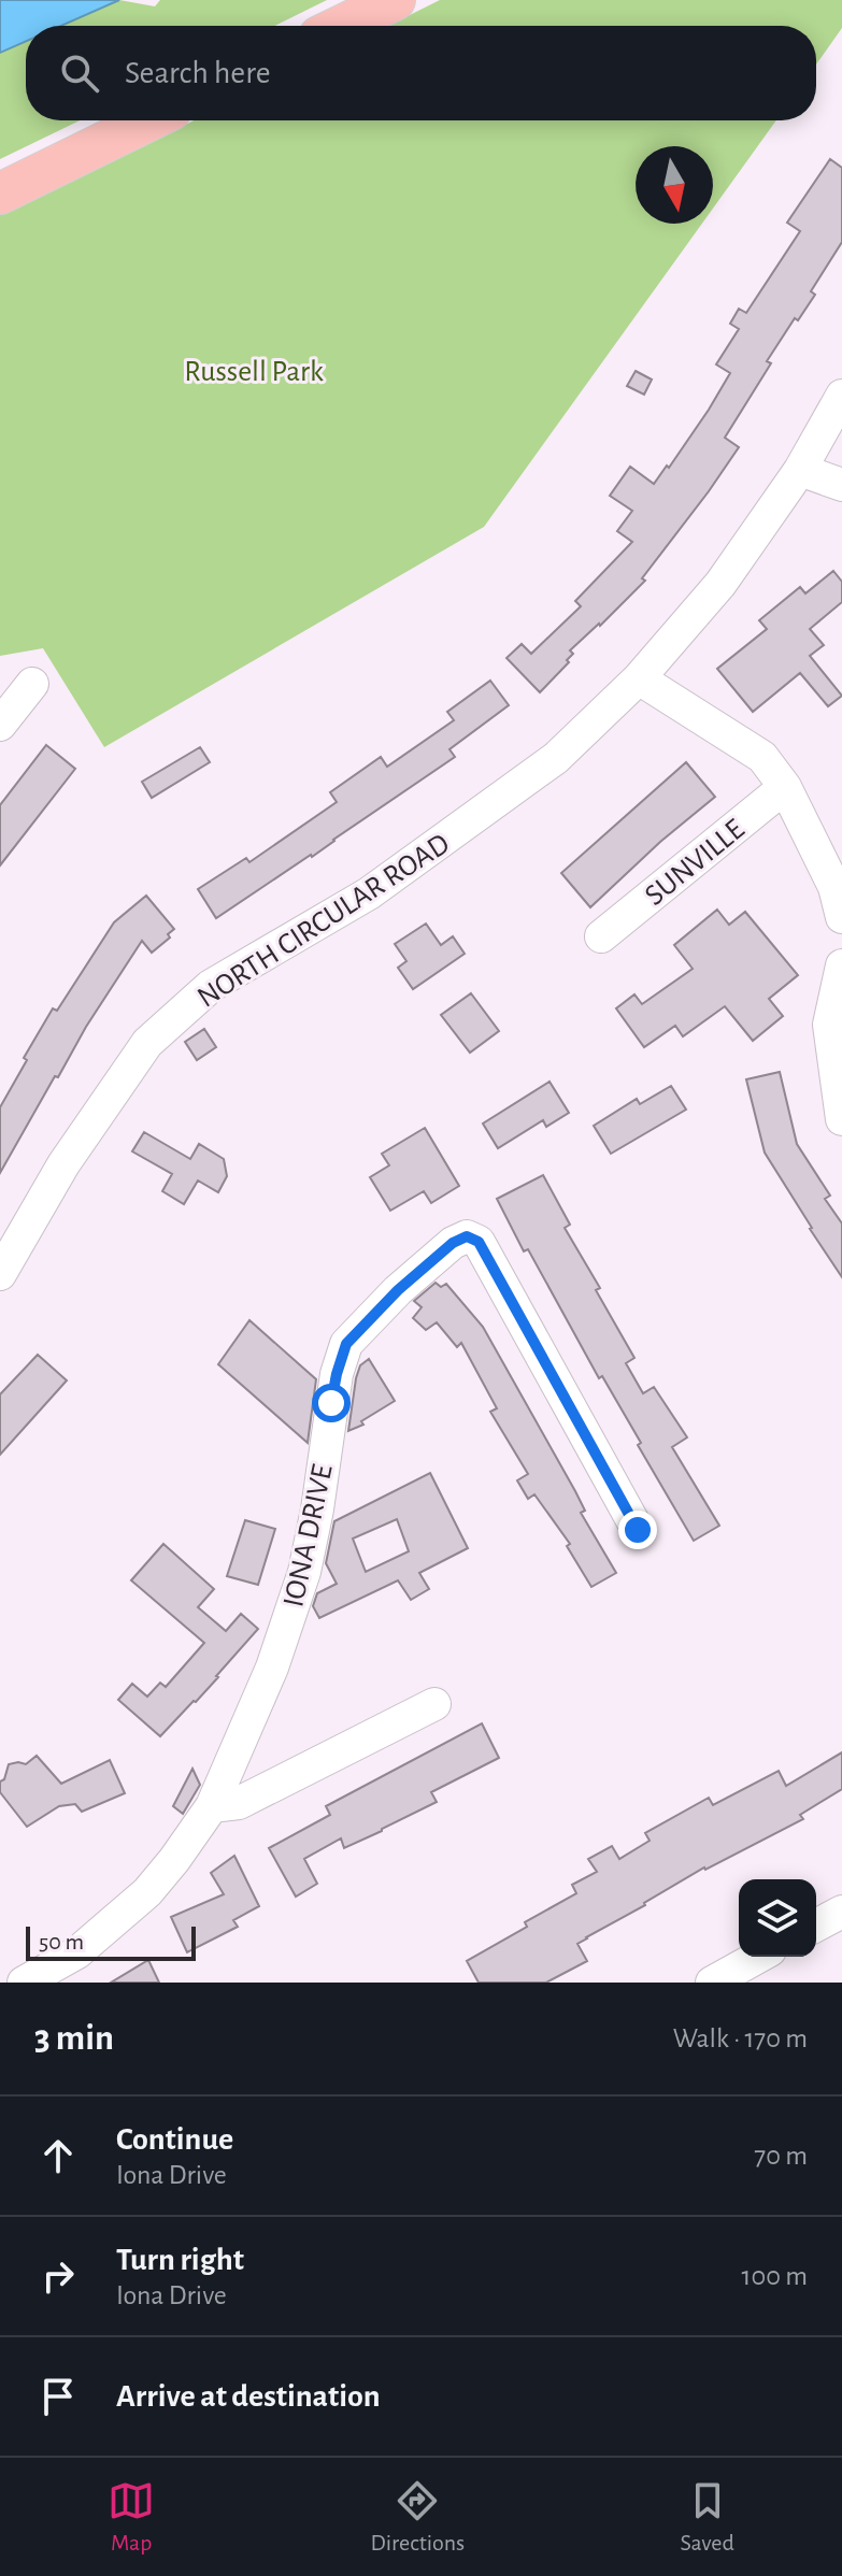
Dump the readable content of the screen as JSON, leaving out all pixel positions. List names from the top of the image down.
{
  "streets": {
    "street": ["SUNVILLE", "NORTH CIRCULAR ROAD", "IONA DRIVE"]
  },
  "parks": ["Russell Park"],
  "scale_bar": "50 m",
  "north": "bottom",
  "page": {
    "search": "Search here",
    "scale": "50 m",
    "heading": ["3 min", "Walk · 170 m"],
    "list": [
      ["Continue", "Iona Drive", "70 m"],
      ["Turn right", "Iona Drive", "100 m"],
      "Arrive at destination"
    ],
    "nav": ["Map", "Directions", "Saved"]
  }
}
